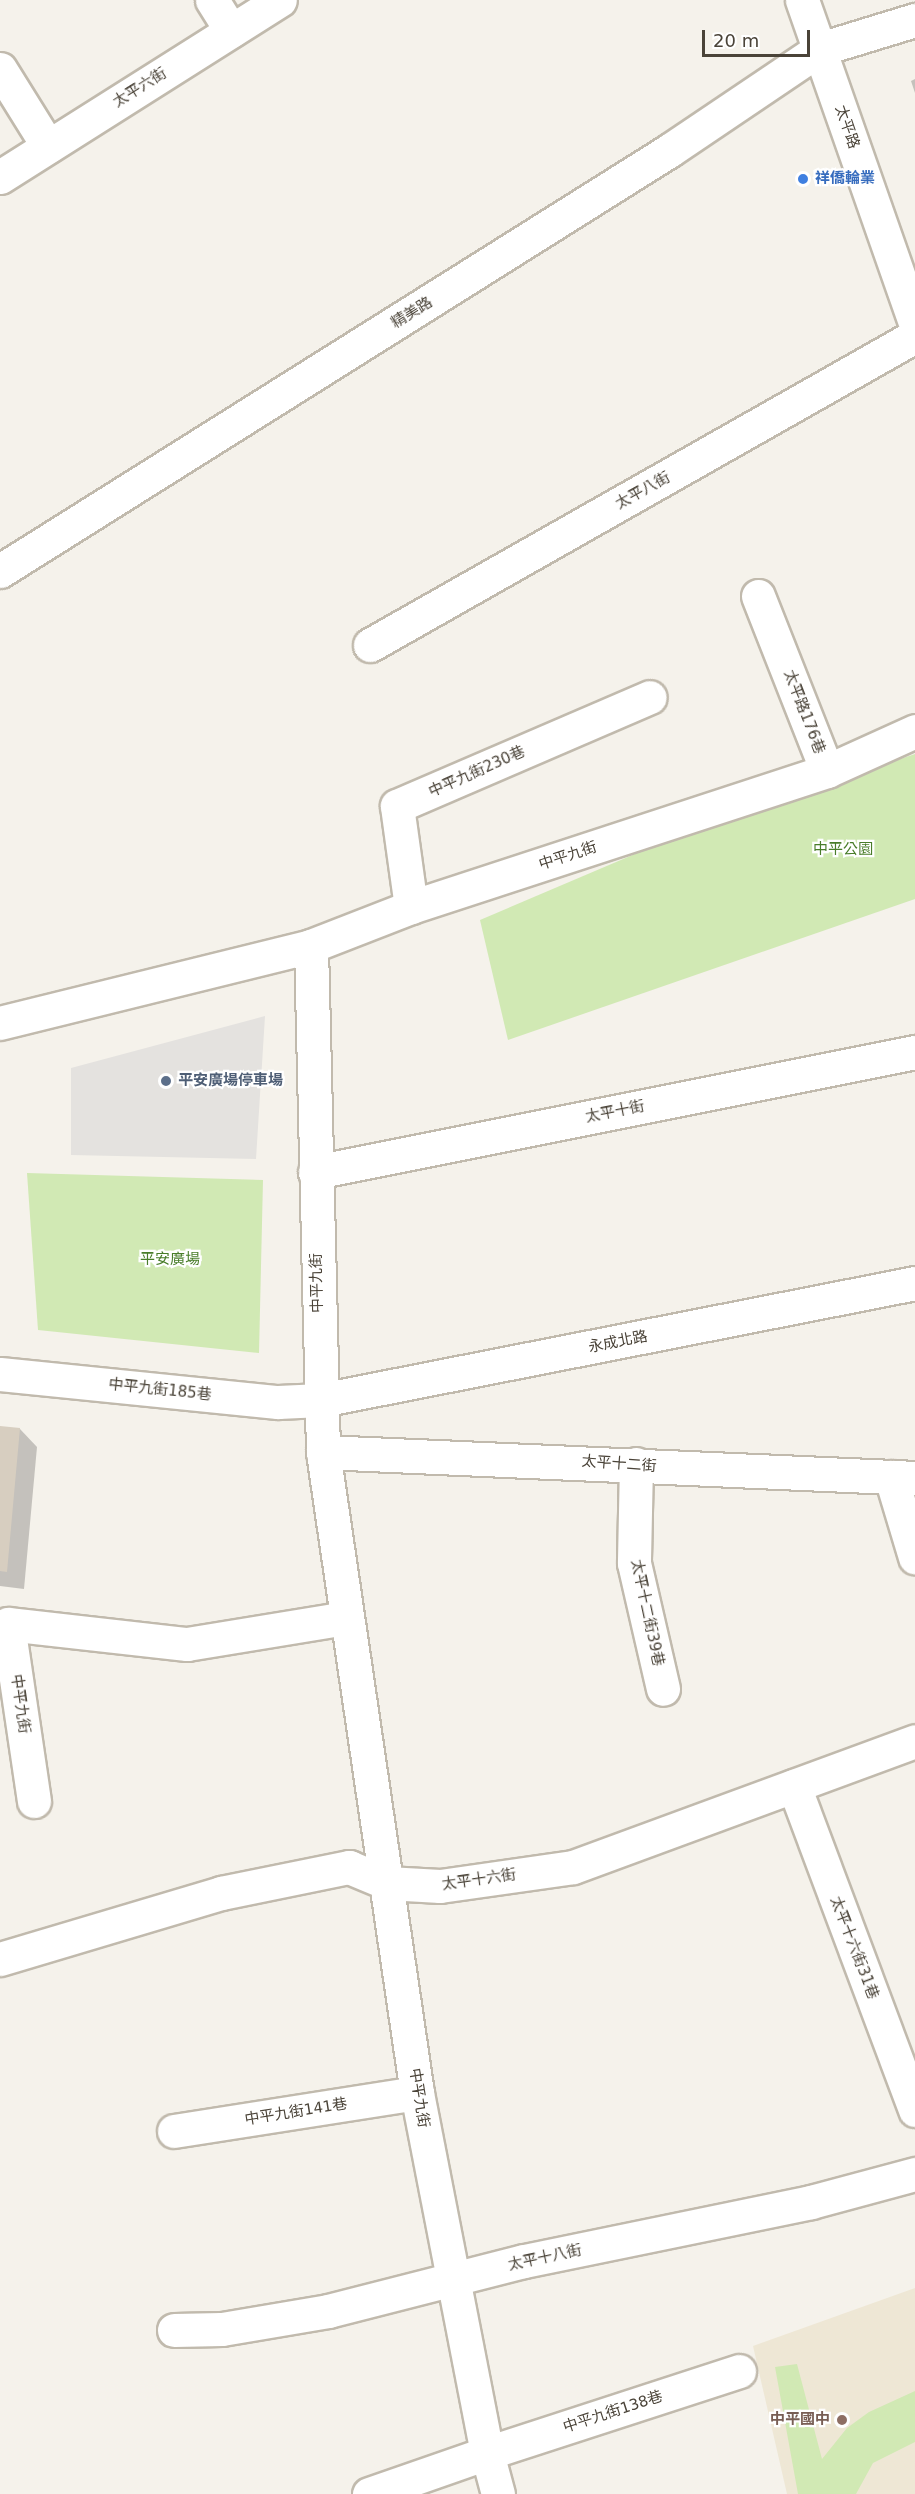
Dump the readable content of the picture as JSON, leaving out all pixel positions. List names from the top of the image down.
{
  "streets": {
    "street": [
      "太平六街",
      "太平路",
      "精美路",
      "太平八街",
      "太平路176巷",
      "中平九街230巷",
      "中平九街",
      "太平十街",
      "永成北路",
      "中平九街185巷",
      "太平十二街",
      "太平十二街39巷",
      "太平十六街",
      "太平十六街31巷",
      "中平九街141巷",
      "太平十八街",
      "中平九街138巷"
    ]
  },
  "crossings": [
    ["太平路", "精美路"],
    ["太平路176巷", "中平九街"],
    ["中平九街230巷", "中平九街"],
    ["中平九街", "太平十街"],
    ["中平九街", "永成北路"],
    ["中平九街", "中平九街185巷"],
    ["中平九街", "太平十二街"],
    ["中平九街", "太平十六街"],
    ["中平九街", "中平九街141巷"],
    ["中平九街", "太平十八街"],
    ["中平九街", "中平九街138巷"],
    ["永成北路", "中平九街185巷"],
    ["太平十二街", "太平十二街39巷"],
    ["太平十六街", "太平十六街31巷"]
  ],
  "parks": ["中平公園", "平安廣場"],
  "places": ["祥僑輪業", "平安廣場停車場", "中平國中"],
  "scale_bar": "20 m"
}
